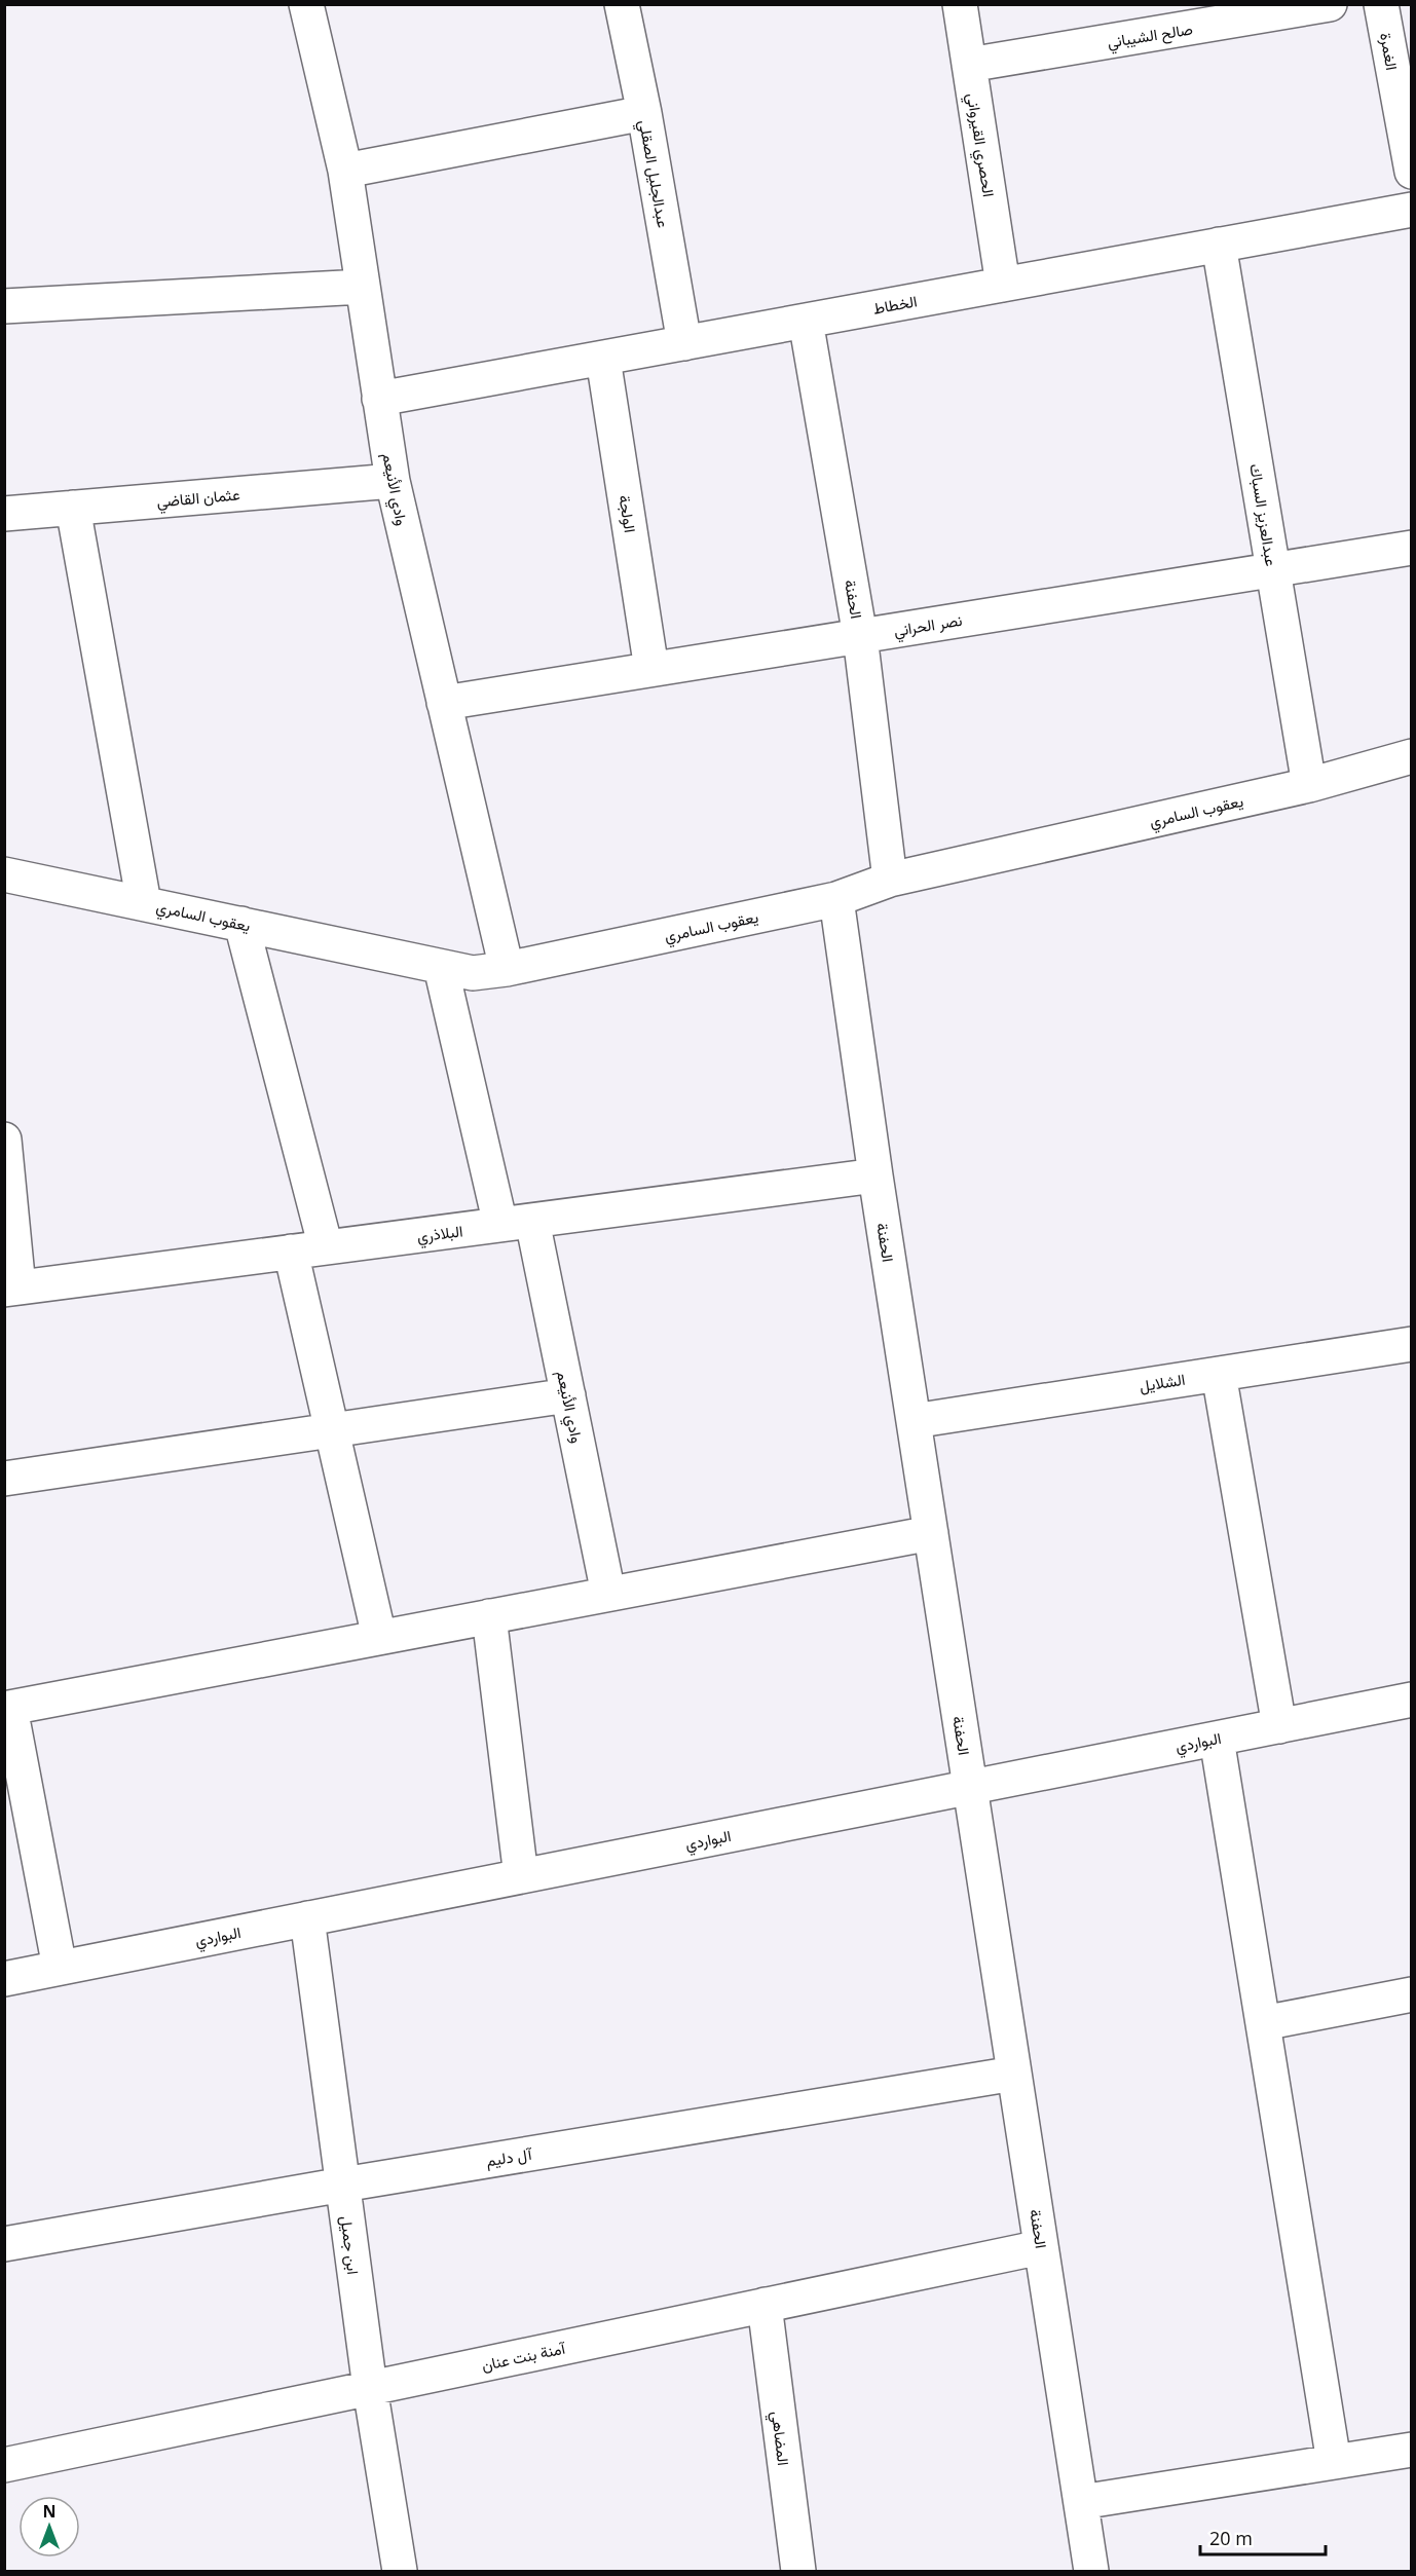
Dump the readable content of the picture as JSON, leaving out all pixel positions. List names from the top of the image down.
{
  "streets": {
    "street": [
      "صالح الشيباني",
      "الغمرة",
      "الحصري القيرواني",
      "عبدالجليل الصقلي",
      "الخطاط",
      "وادي الأنيعم",
      "عثمان القاضي",
      "الولجة",
      "عبدالعزيز السباك",
      "الحفنة",
      "نصر الحراني",
      "يعقوب السامري",
      "البلاذري",
      "الشلايل",
      "البواردي",
      "آل دليم",
      "ابن جميل",
      "آمنة بنت عنان",
      "المضاهي"
    ]
  },
  "crossings": [
    ["صالح الشيباني", "الحصري القيرواني"],
    ["الحصري القيرواني", "الخطاط"],
    ["عبدالجليل الصقلي", "الخطاط"],
    ["الخطاط", "وادي الأنيعم"],
    ["الخطاط", "الولجة"],
    ["الخطاط", "عبدالعزيز السباك"],
    ["الخطاط", "الحفنة"],
    ["وادي الأنيعم", "عثمان القاضي"],
    ["وادي الأنيعم", "نصر الحراني"],
    ["وادي الأنيعم", "يعقوب السامري"],
    ["وادي الأنيعم", "البلاذري"],
    ["الولجة", "نصر الحراني"],
    ["عبدالعزيز السباك", "نصر الحراني"],
    ["عبدالعزيز السباك", "يعقوب السامري"],
    ["الحفنة", "نصر الحراني"],
    ["الحفنة", "يعقوب السامري"],
    ["الحفنة", "البلاذري"],
    ["الحفنة", "الشلايل"],
    ["الحفنة", "البواردي"],
    ["الحفنة", "آل دليم"],
    ["الحفنة", "آمنة بنت عنان"],
    ["البواردي", "ابن جميل"],
    ["آل دليم", "ابن جميل"],
    ["ابن جميل", "آمنة بنت عنان"],
    ["آمنة بنت عنان", "المضاهي"]
  ],
  "scale_bar": "20 m",
  "north": "top"
}
